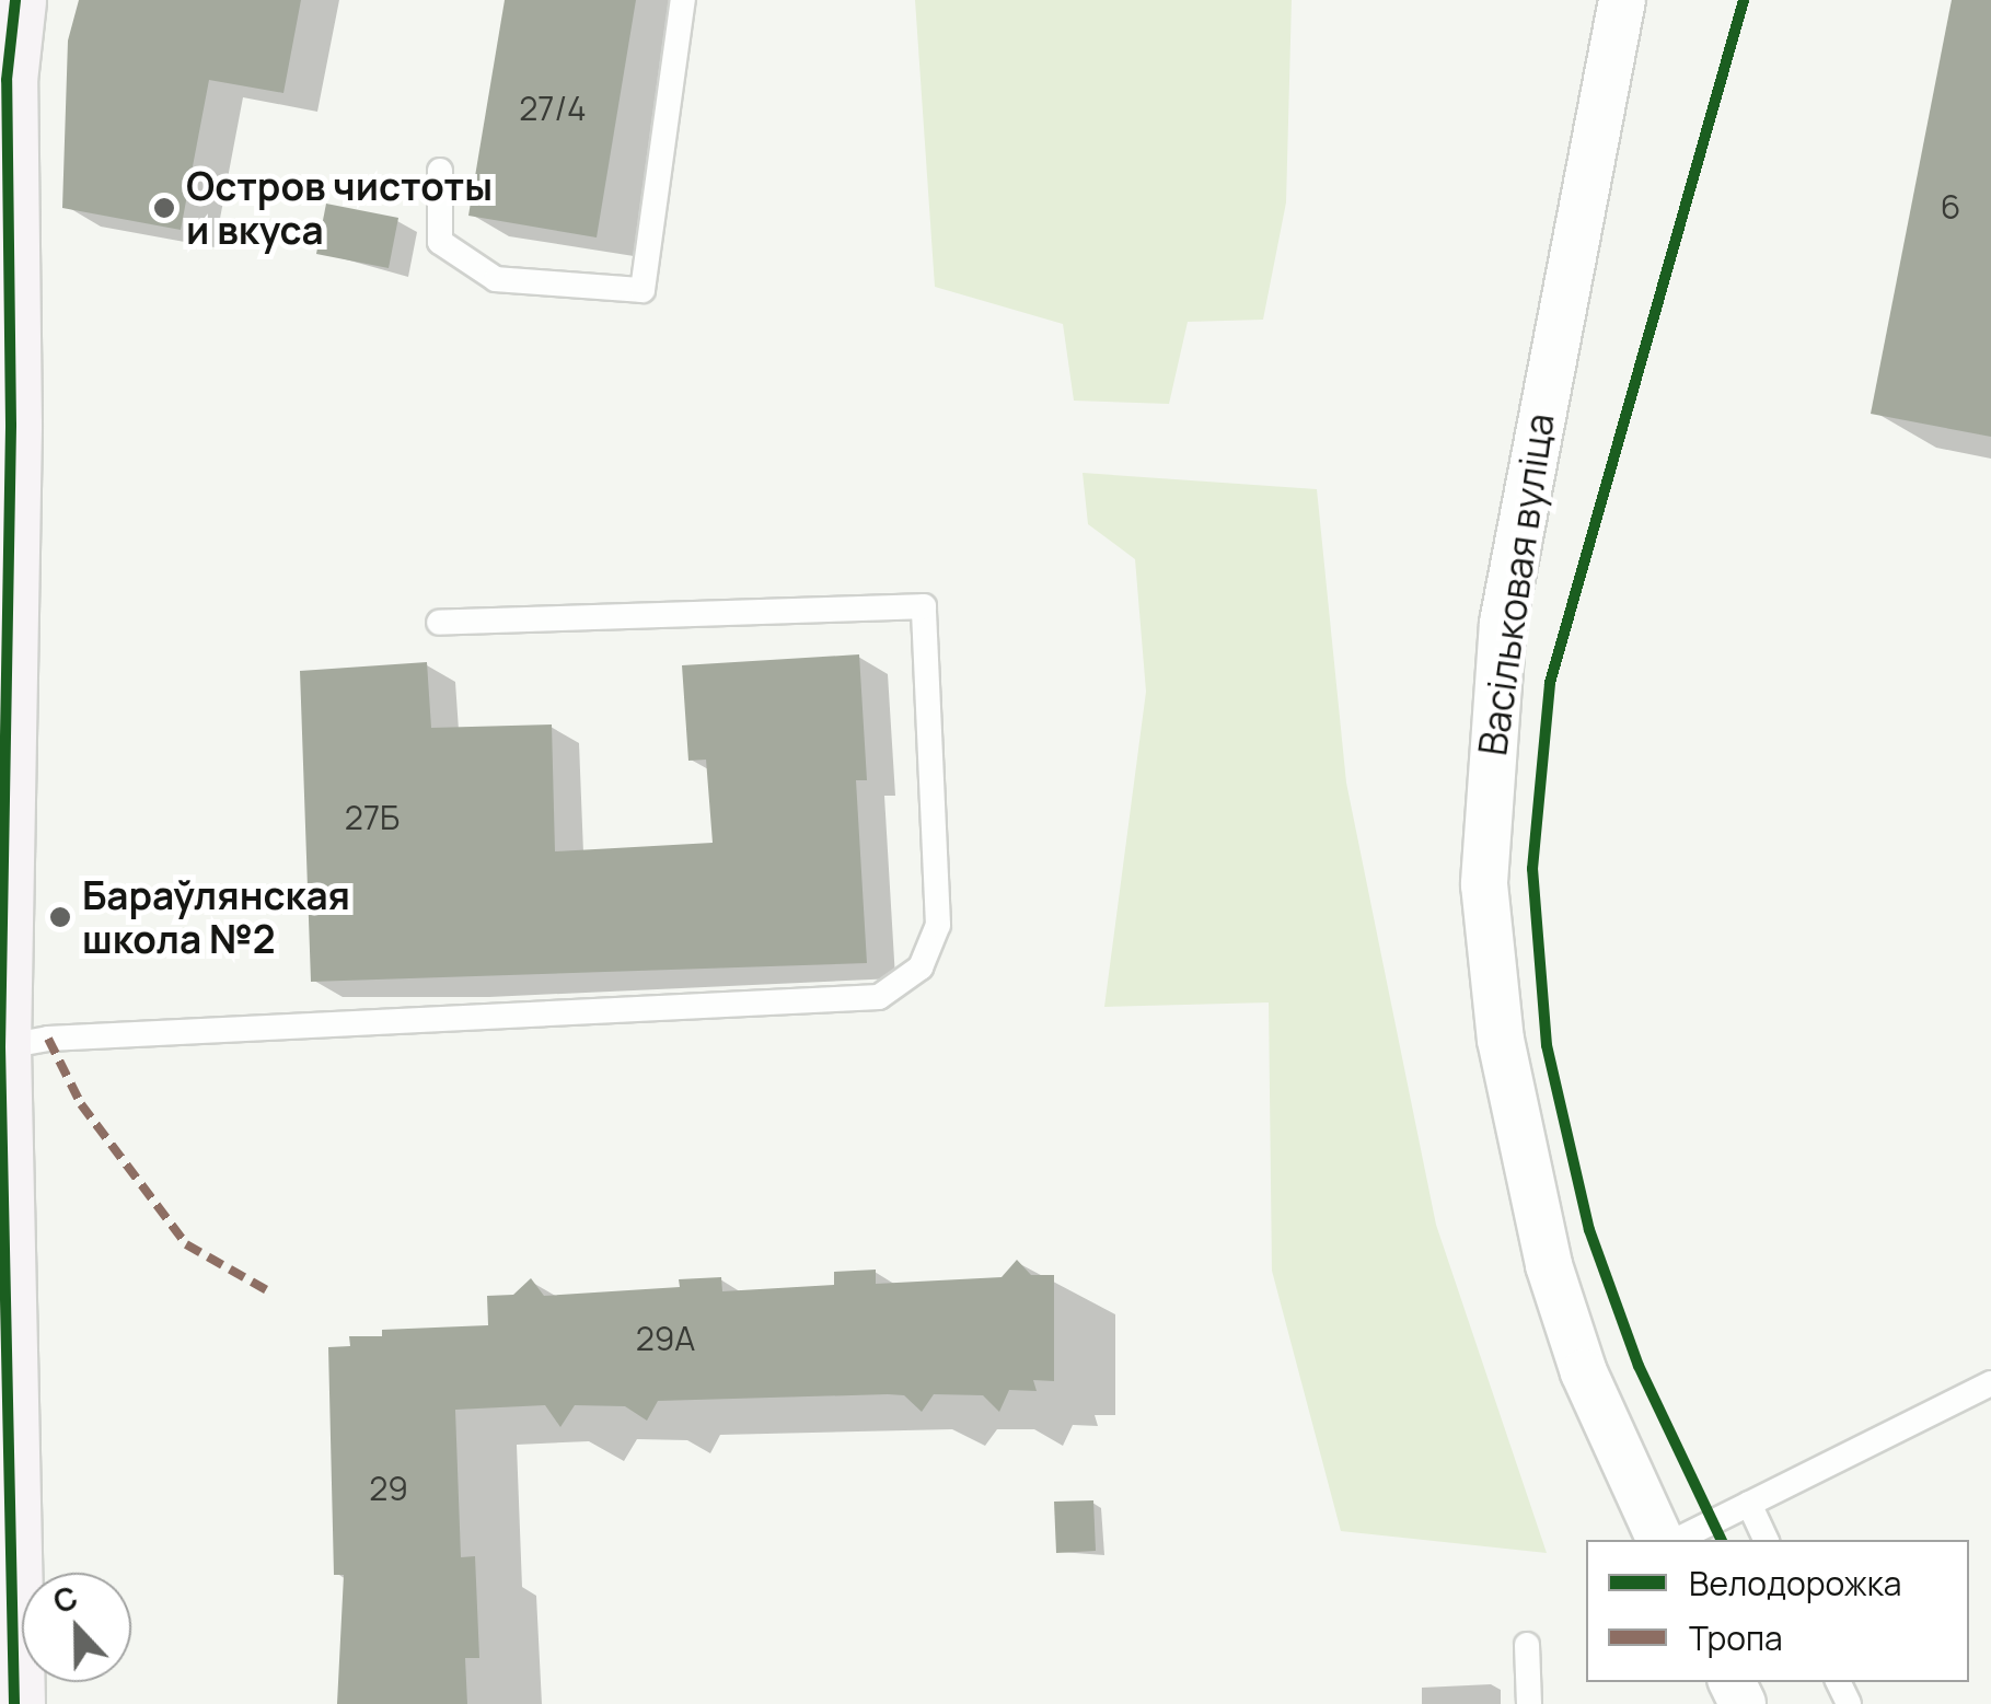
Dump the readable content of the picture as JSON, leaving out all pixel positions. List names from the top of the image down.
{
  "streets": {
    "street": ["Васільковая вуліца"]
  },
  "places": ["Остров чистоты и вкуса", "Бараўлянская школа №2"],
  "house_numbers": [
    "27/4",
    "6",
    "27Б",
    "29А",
    "29"
  ],
  "legend": ["Велодорожка", "Тропа"],
  "north": "top"
}
